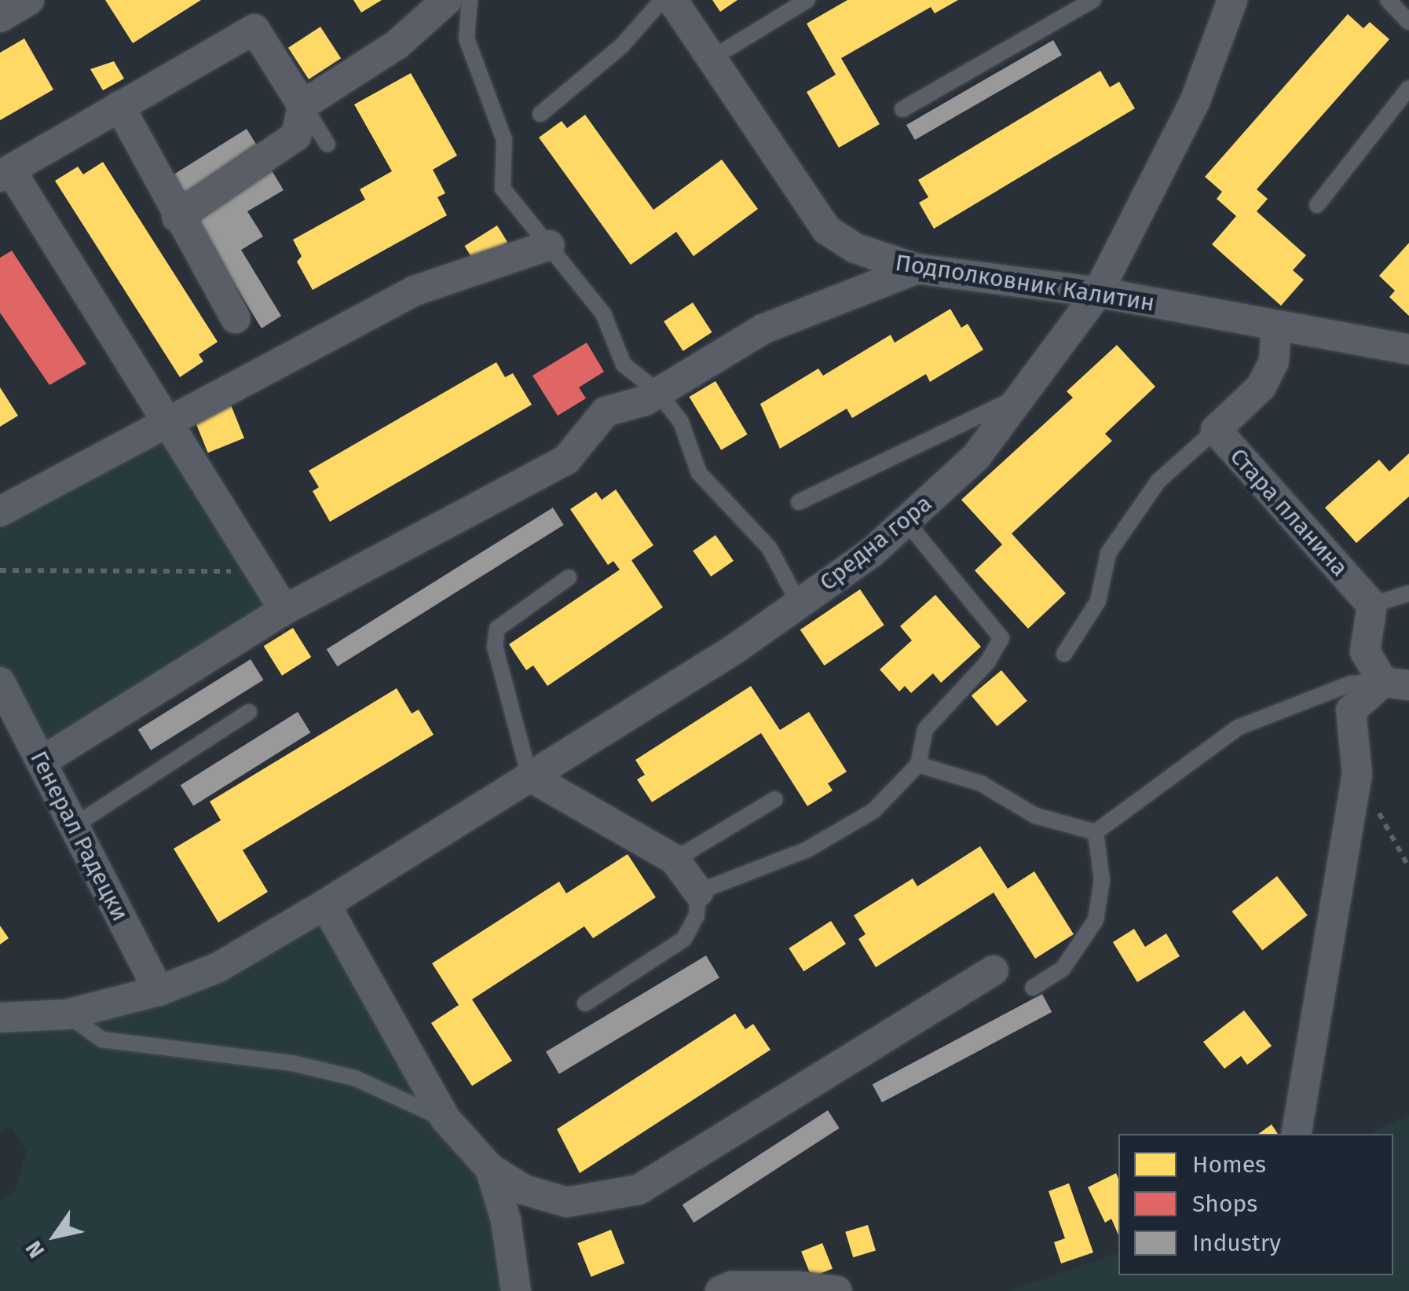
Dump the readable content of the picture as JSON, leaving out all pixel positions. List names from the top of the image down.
{
  "streets": {
    "street": [
      "Подполковник Калитин",
      "Стара планина",
      "Средна гора",
      "Генерал Радецки"
    ]
  },
  "crossings": [
    ["Подполковник Калитин", "Стара планина"],
    ["Подполковник Калитин", "Средна гора"],
    ["Средна гора", "Генерал Радецки"]
  ],
  "legend": ["Homes", "Shops", "Industry"],
  "north": "bottom left"
}
